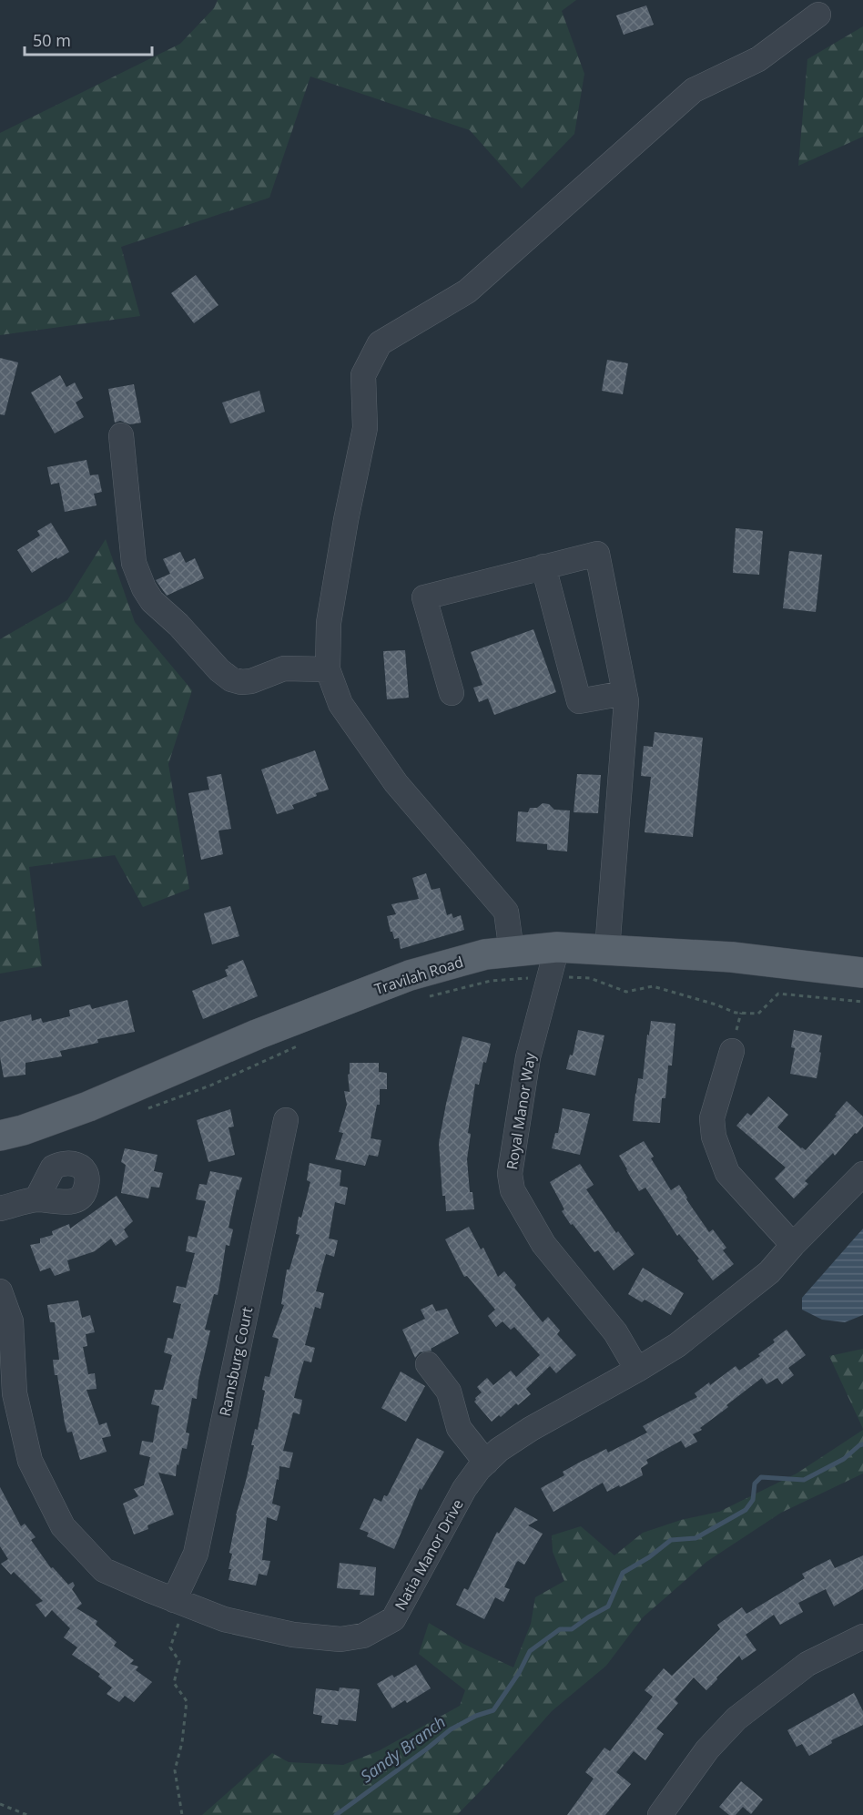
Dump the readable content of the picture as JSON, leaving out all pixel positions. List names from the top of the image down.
{
  "streets": {
    "main road": ["Travilah Road"],
    "street": ["Royal Manor Way", "Ramsburg Court", "Natia Manor Drive"]
  },
  "crossings": [
    ["Travilah Road", "Royal Manor Way"],
    ["Royal Manor Way", "Natia Manor Drive"],
    ["Ramsburg Court", "Natia Manor Drive"]
  ],
  "water": ["Sandy Branch"],
  "scale_bar": "50 m"
}
